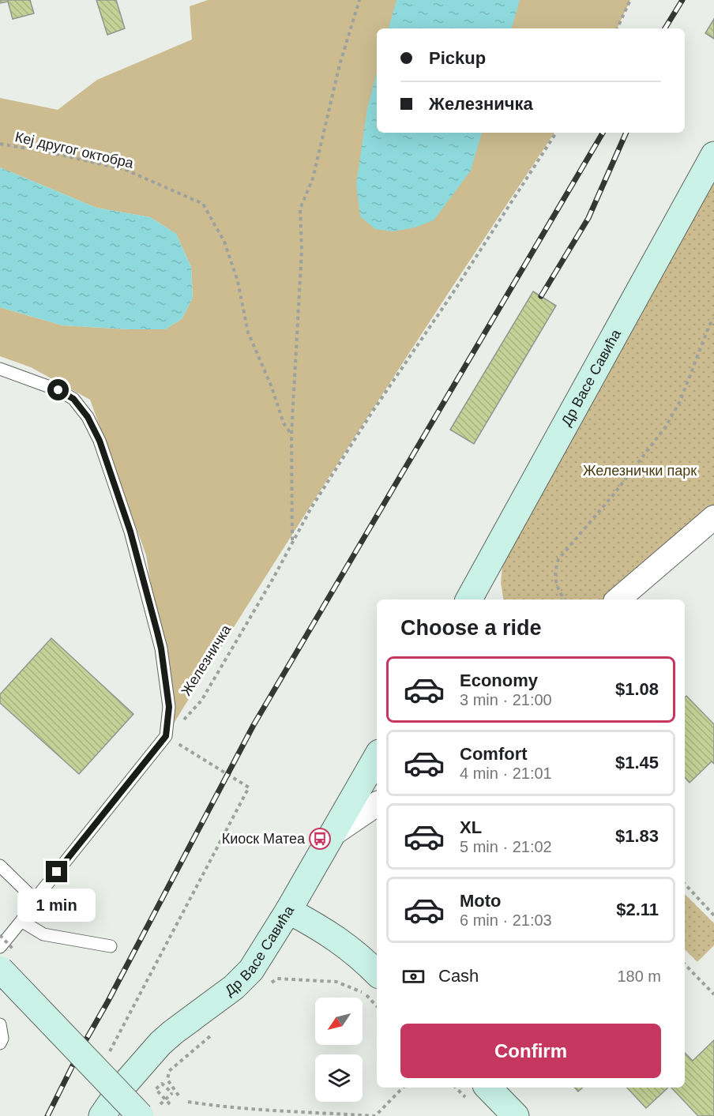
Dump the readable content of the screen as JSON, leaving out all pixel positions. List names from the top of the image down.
{
  "streets": {
    "street": ["Др Васе Савића"],
    "path": ["Кеј другог октобра", "Железничка"]
  },
  "parks": ["Железнички парк"],
  "places": {
    "bus stop": ["Киоск Матеа"]
  },
  "north": "bottom left",
  "page": {
    "banner": ["Pickup", "Железничка"],
    "heading": "Choose a ride",
    "list": [
      {
        "name": "Economy",
        "note": "3 min · 21:00",
        "value": "$1.08"
      },
      {
        "name": "Comfort",
        "note": "4 min · 21:01",
        "value": "$1.45"
      },
      {
        "name": "XL",
        "note": "5 min · 21:02",
        "value": "$1.83"
      },
      {
        "name": "Moto",
        "note": "6 min · 21:03",
        "value": "$2.11"
      }
    ],
    "bubble": "1 min",
    "pay": ["Cash", "180 m"],
    "buttons": "Confirm"
  }
}
